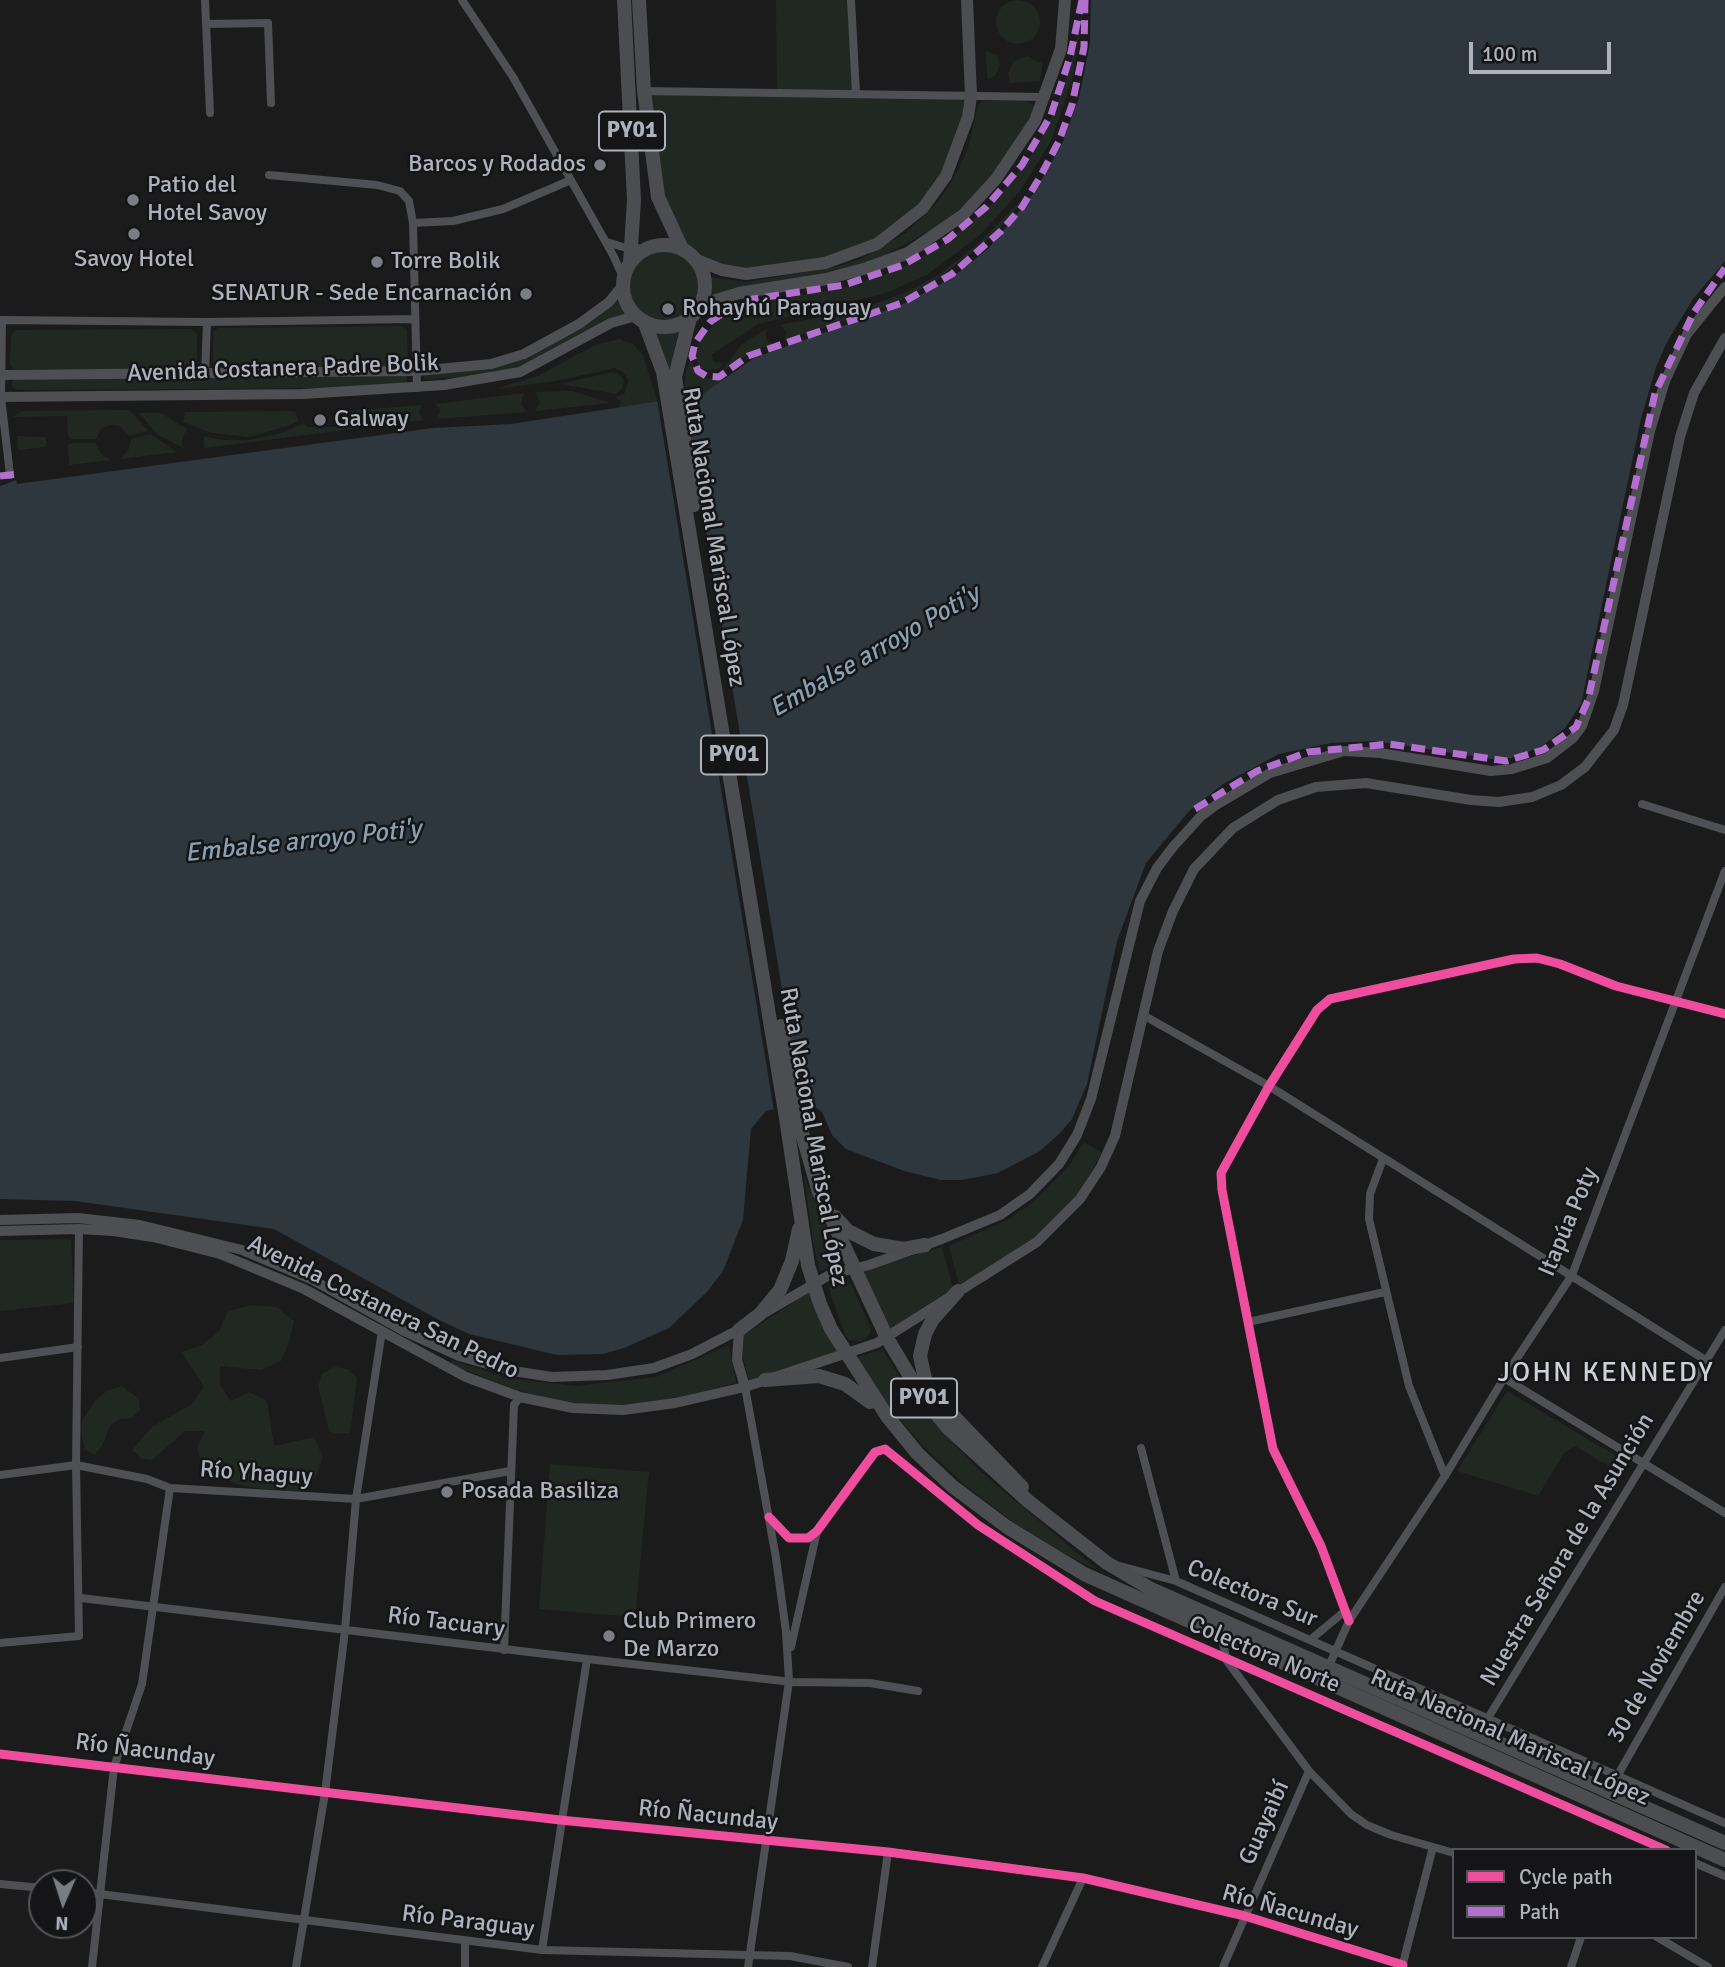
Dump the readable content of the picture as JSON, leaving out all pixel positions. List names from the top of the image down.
{
  "streets": {
    "highway": ["PY01", "Ruta Nacional Mariscal López"],
    "main road": ["Avenida Costanera Padre Bolik", "Avenida Costanera San Pedro"],
    "street": [
      "Itapúa Poty",
      "Río Yhaguy",
      "Nuestra Señora de la Asunción",
      "Colectora Sur",
      "Río Tacuary",
      "Colectora Norte",
      "30 de Noviembre",
      "Río Ñacunday",
      "Guayaibí",
      "Río Paraguay"
    ]
  },
  "crossings": [
    ["PY01", "Avenida Costanera Padre Bolik"],
    ["PY01", "Ruta Nacional Mariscal López"],
    ["Avenida Costanera Padre Bolik", "Ruta Nacional Mariscal López"],
    ["Ruta Nacional Mariscal López", "Itapúa Poty"],
    ["Ruta Nacional Mariscal López", "Avenida Costanera San Pedro"],
    ["Ruta Nacional Mariscal López", "Colectora Sur"],
    ["Ruta Nacional Mariscal López", "30 de Noviembre"],
    ["Itapúa Poty", "Colectora Sur"],
    ["Nuestra Señora de la Asunción", "Colectora Sur"],
    ["Colectora Sur", "30 de Noviembre"],
    ["Río Ñacunday", "Guayaibí"]
  ],
  "districts": ["JOHN KENNEDY"],
  "water": ["Embalse arroyo Poti'y"],
  "places": [
    "Barcos y Rodados",
    "Patio del Hotel Savoy",
    "Savoy Hotel",
    "Torre Bolik",
    "SENATUR - Sede Encarnación",
    "Rohayhú Paraguay",
    "Galway",
    "Posada Basiliza",
    "Club Primero De Marzo"
  ],
  "legend": ["Cycle path", "Path"],
  "scale_bar": "100 m",
  "north": "bottom"
}
